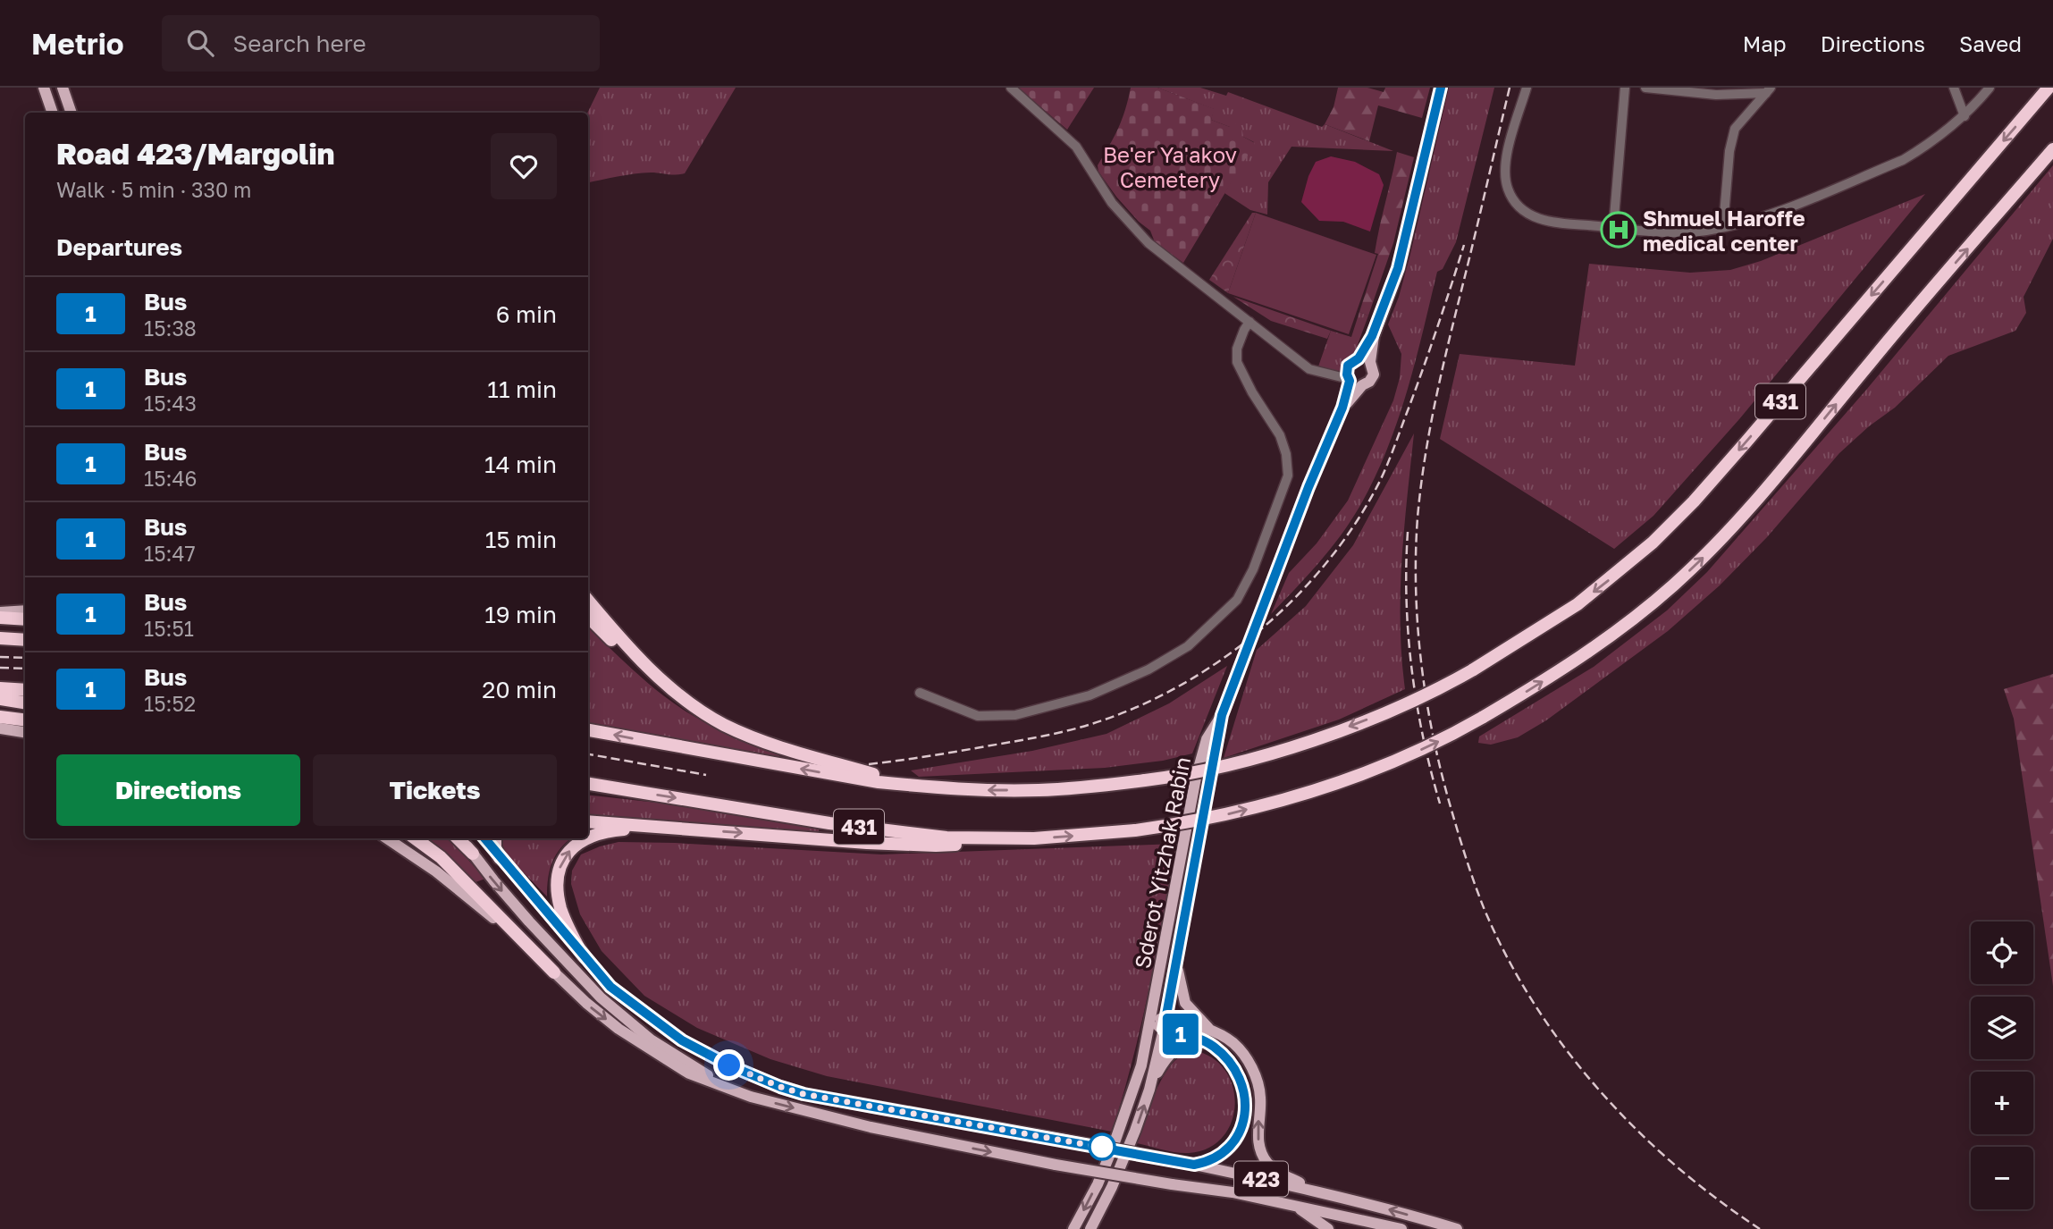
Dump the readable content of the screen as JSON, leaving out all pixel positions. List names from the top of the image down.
{
  "streets": {
    "highway": ["431"],
    "main road": ["Sderot Yitzhak Rabin", "423"]
  },
  "parks": ["Be'er Ya'akov Cemetery"],
  "places": {
    "hospital": ["Shmuel Haroffe medical center"]
  },
  "lines": ["bus line 1"],
  "page": {
    "header": "Metrio",
    "search": "Search here",
    "nav": ["Map", "Directions", "Saved"],
    "on_map": "1",
    "heading": [
      ["Road 423/Margolin", "Walk · 5 min · 330 m"],
      "Departures"
    ],
    "list": [
      {
        "mark": "1",
        "name": "Bus",
        "note": "15:38",
        "value": "6 min"
      },
      {
        "mark": "1",
        "name": "Bus",
        "note": "15:43",
        "value": "11 min"
      },
      {
        "mark": "1",
        "name": "Bus",
        "note": "15:46",
        "value": "14 min"
      },
      {
        "mark": "1",
        "name": "Bus",
        "note": "15:47",
        "value": "15 min"
      },
      {
        "mark": "1",
        "name": "Bus",
        "note": "15:51",
        "value": "19 min"
      },
      {
        "mark": "1",
        "name": "Bus",
        "note": "15:52",
        "value": "20 min"
      }
    ],
    "buttons": ["Directions", "Tickets"],
    "map_buttons": ["+", "−"]
  }
}
